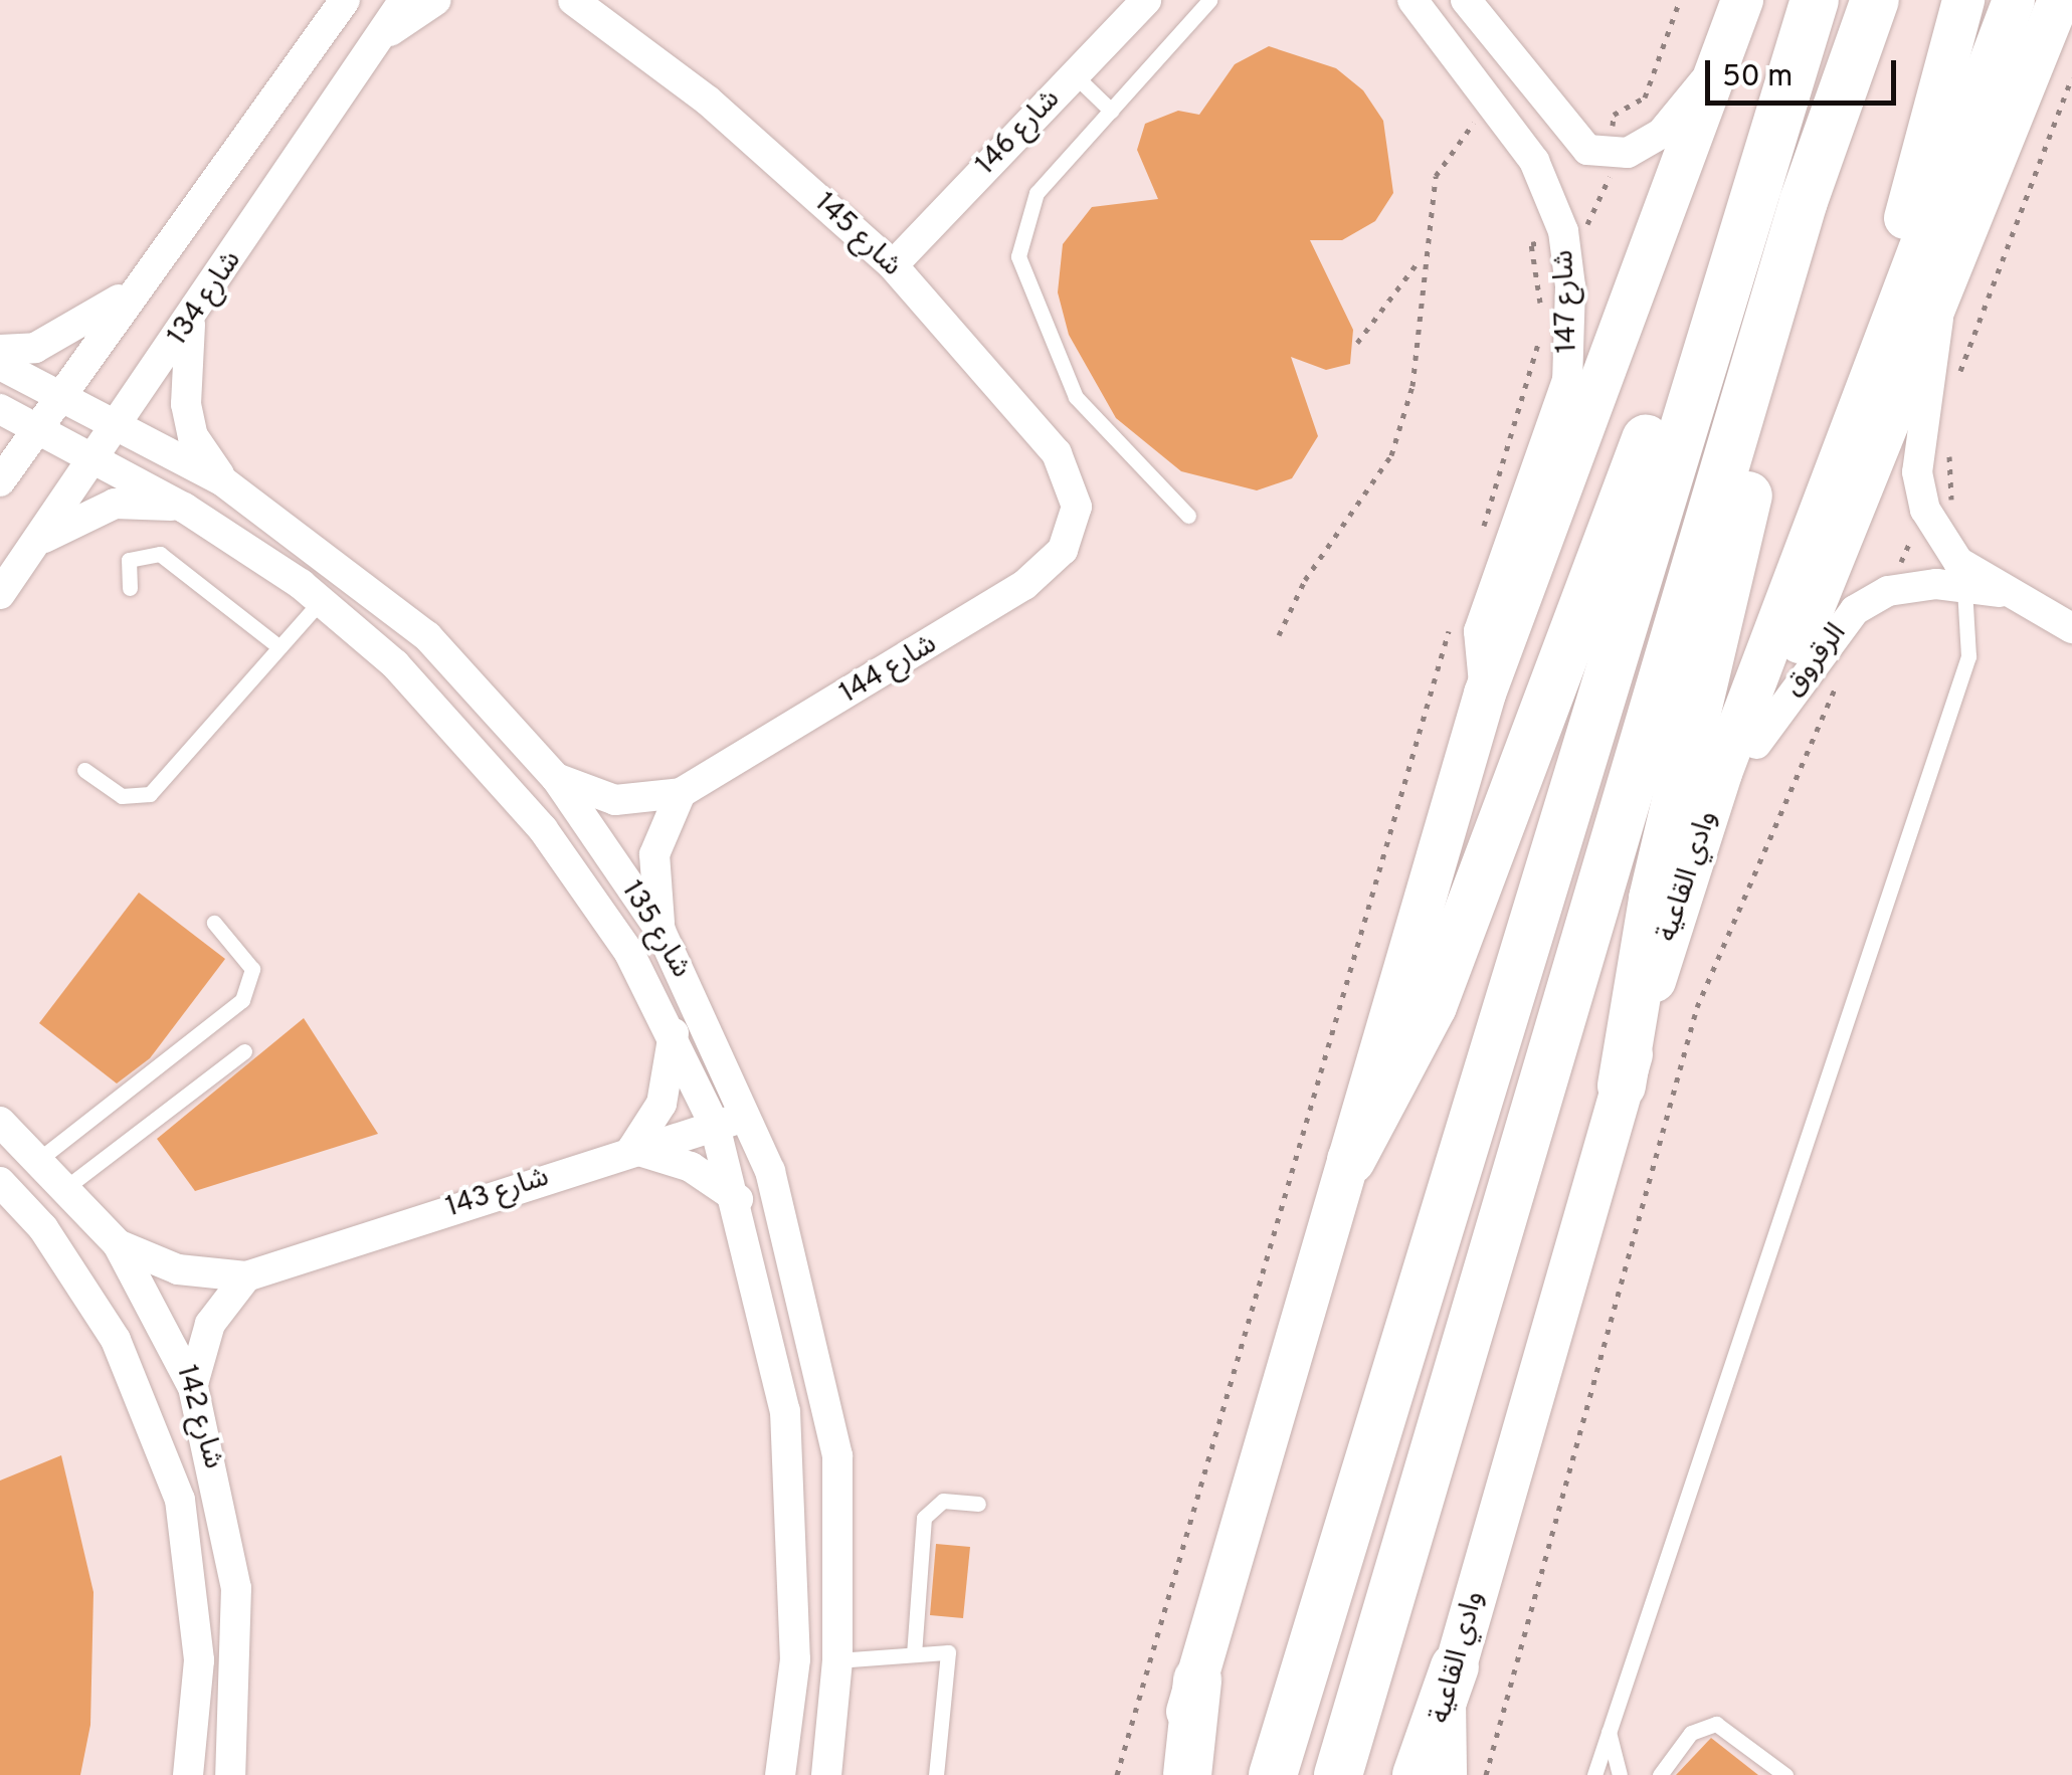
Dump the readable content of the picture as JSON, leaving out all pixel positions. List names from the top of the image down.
{
  "streets": {
    "street": [
      "شارع 146",
      "شارع 145",
      "شارع 134",
      "شارع 147",
      "الرقروق",
      "شارع 144",
      "وادي القاعية",
      "شارع 135",
      "شارع 143",
      "شارع 142"
    ]
  },
  "crossings": [
    ["شارع 146", "شارع 145"],
    ["شارع 145", "شارع 144"],
    ["شارع 134", "شارع 135"],
    ["شارع 144", "شارع 135"],
    ["شارع 135", "شارع 143"],
    ["شارع 143", "شارع 142"]
  ],
  "scale_bar": "50 m"
}
